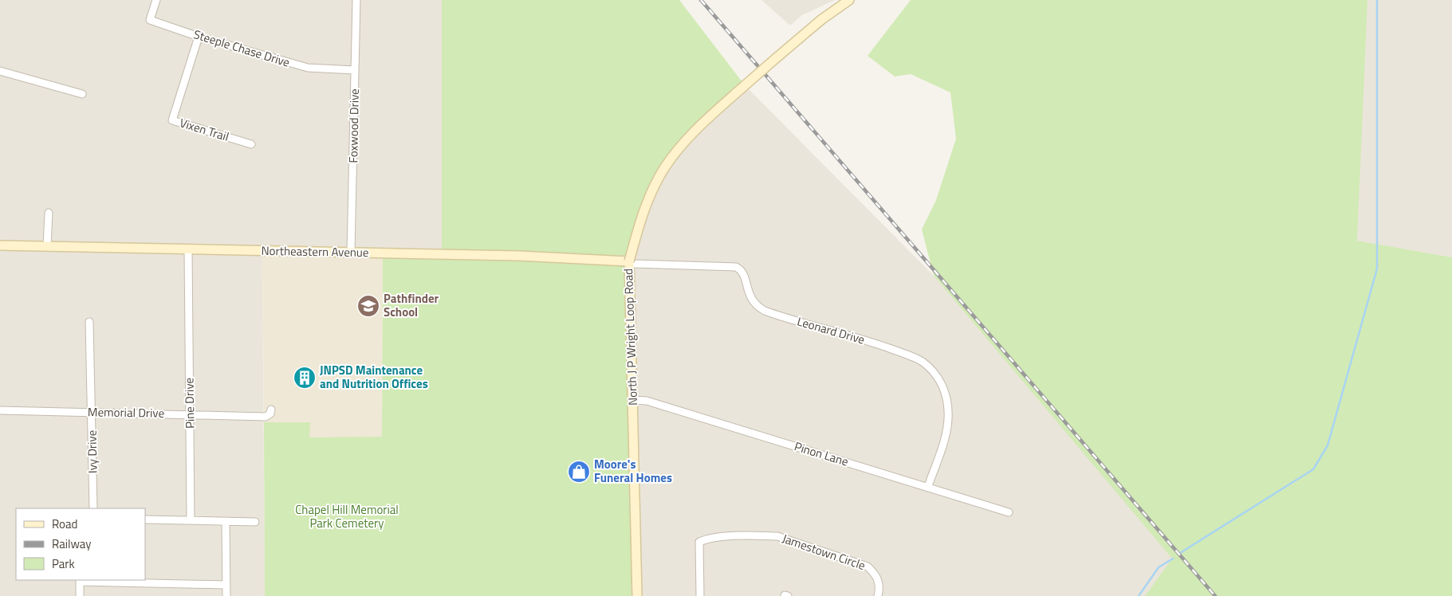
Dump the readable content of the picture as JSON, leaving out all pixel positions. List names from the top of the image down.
{
  "streets": {
    "main road": ["Northeastern Avenue", "North J P Wright Loop Road"],
    "street": [
      "Steeple Chase Drive",
      "Foxwood Drive",
      "Vixen Trail",
      "Leonard Drive",
      "Pine Drive",
      "Memorial Drive",
      "Ivy Drive",
      "Pinon Lane",
      "Jamestown Circle"
    ]
  },
  "crossings": [
    ["Steeple Chase Drive", "Foxwood Drive"],
    ["Steeple Chase Drive", "Vixen Trail"],
    ["Foxwood Drive", "Northeastern Avenue"],
    ["Northeastern Avenue", "Leonard Drive"],
    ["Northeastern Avenue", "North J P Wright Loop Road"],
    ["Northeastern Avenue", "Pine Drive"],
    ["Leonard Drive", "North J P Wright Loop Road"],
    ["Leonard Drive", "Pinon Lane"],
    ["North J P Wright Loop Road", "Pinon Lane"],
    ["Pine Drive", "Memorial Drive"],
    ["Memorial Drive", "Ivy Drive"]
  ],
  "parks": ["Chapel Hill Memorial Park Cemetery"],
  "places": {
    "school or university": ["Pathfinder School"],
    "building": ["JNPSD Maintenance and Nutrition Offices"],
    "shop": ["Moore's Funeral Homes"]
  },
  "legend": ["Road", "Railway", "Park"]
}
